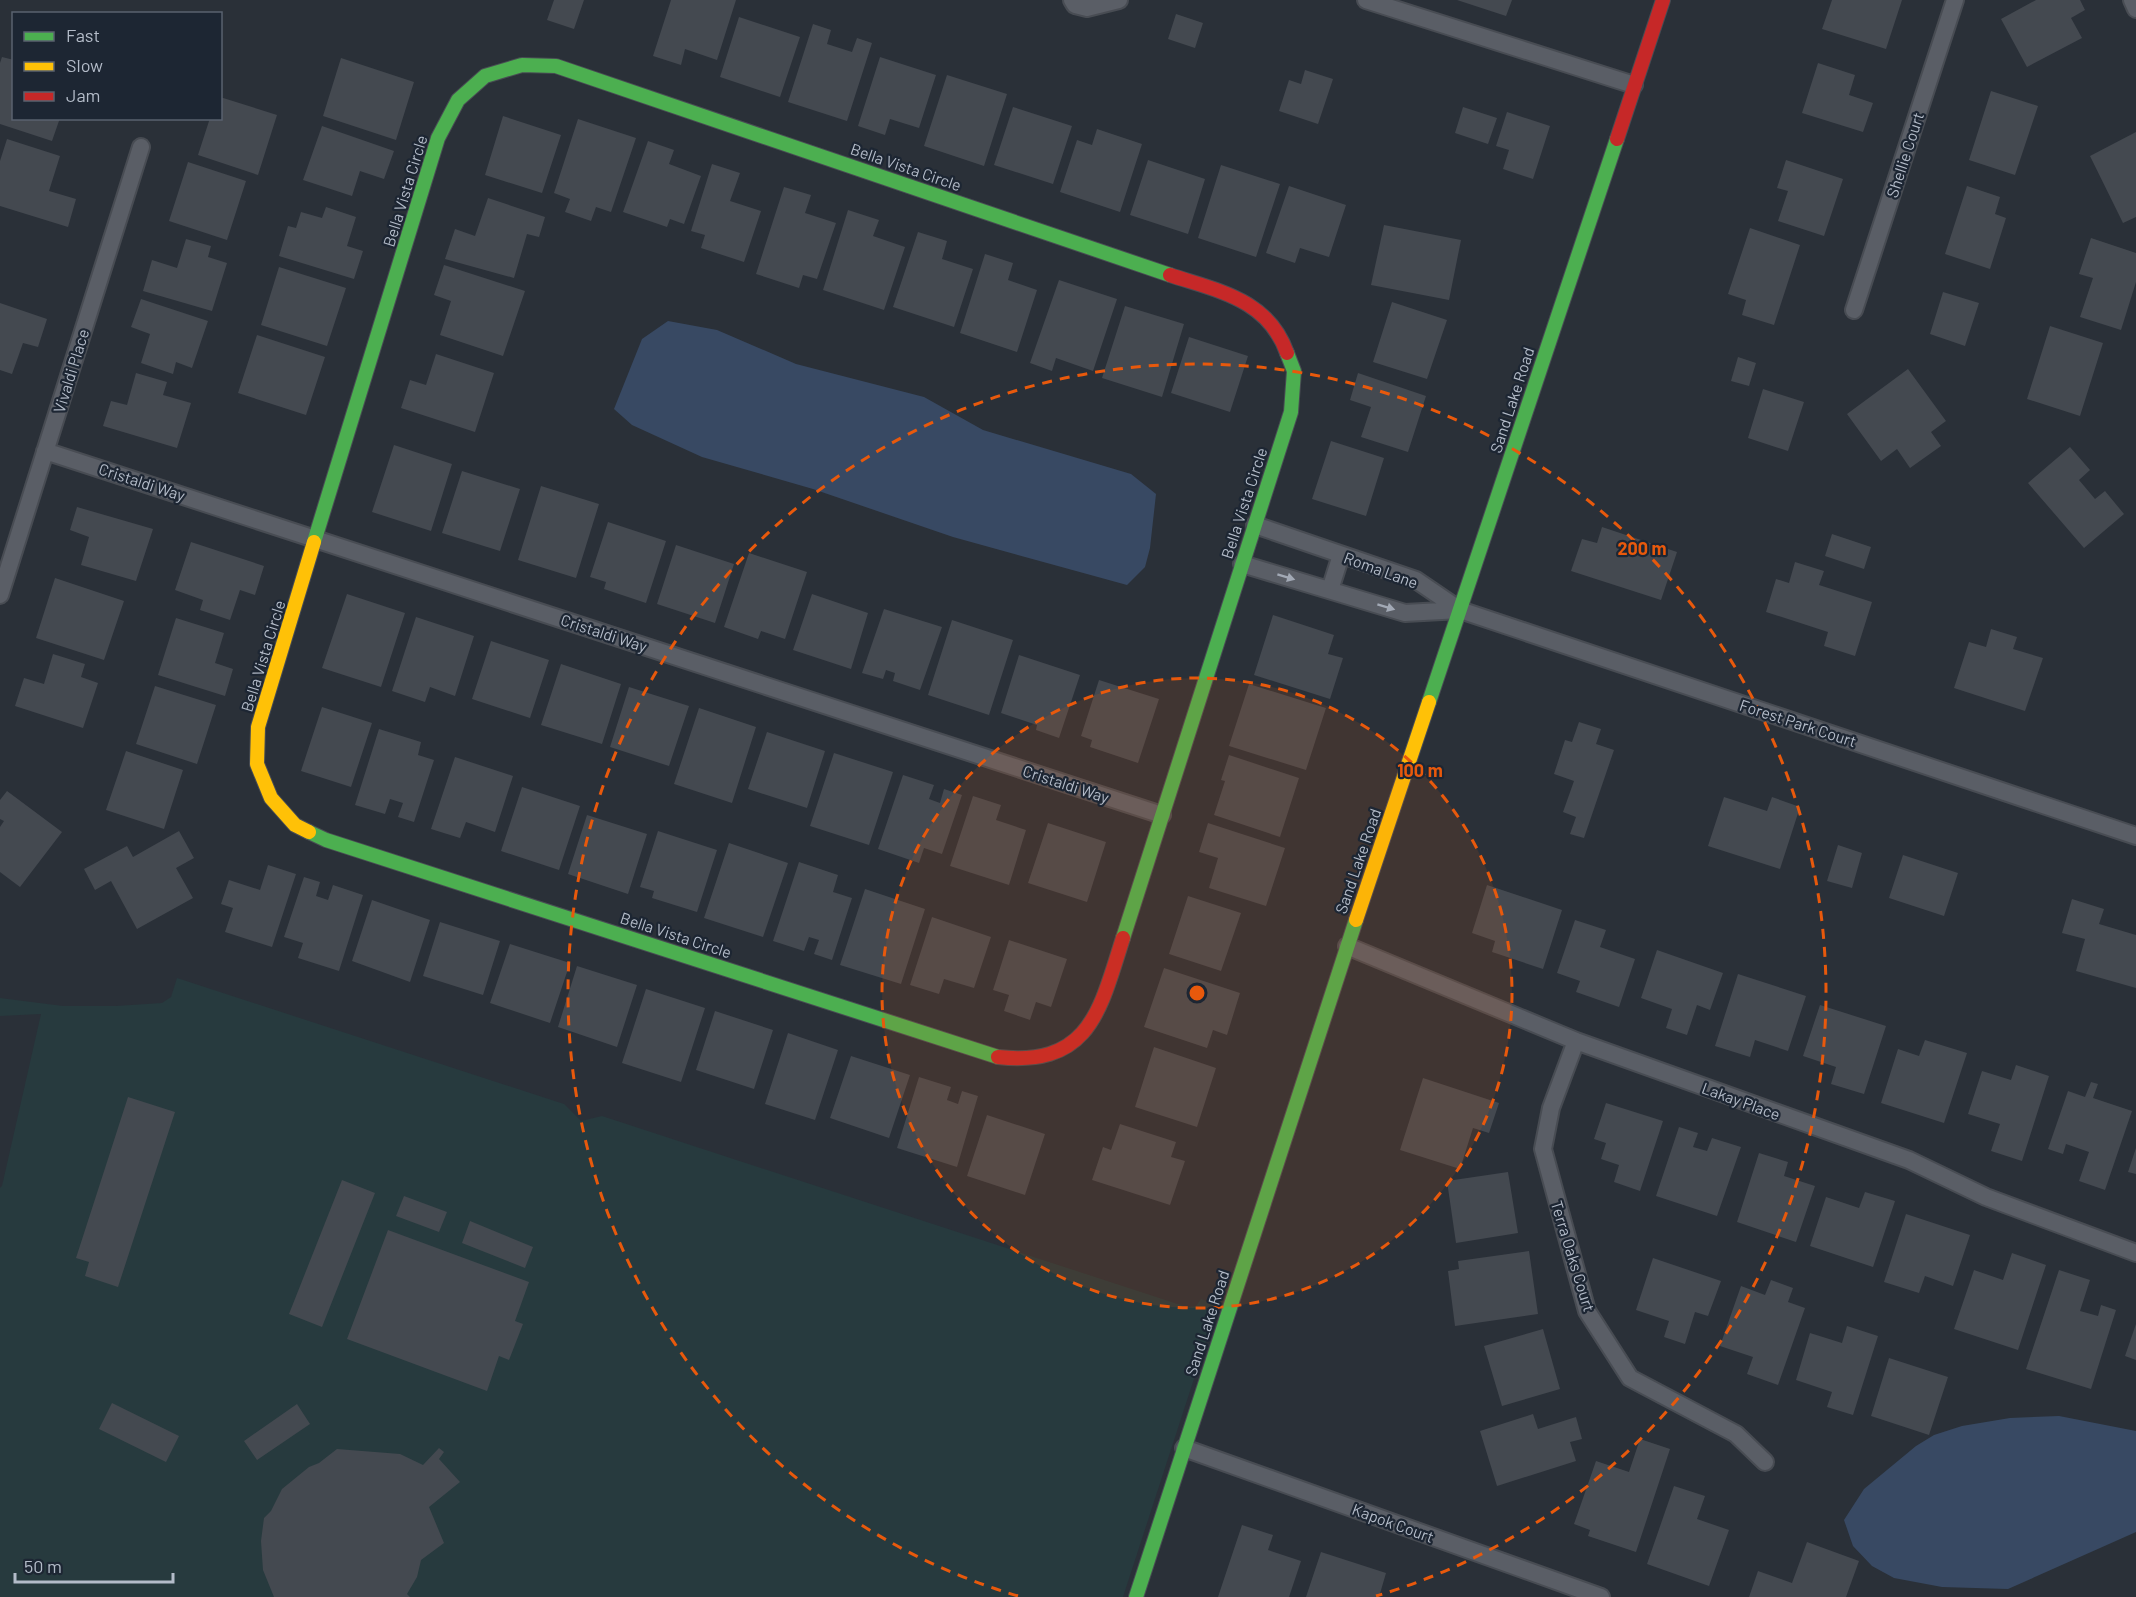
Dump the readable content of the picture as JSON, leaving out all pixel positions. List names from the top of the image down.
{
  "streets": {
    "street": [
      "Shellie Court",
      "Bella Vista Circle",
      "Vivaldi Place",
      "Sand Lake Road",
      "Cristaldi Way",
      "Roma Lane",
      "Forest Park Court",
      "Lakay Place",
      "Terra Oaks Court",
      "Kapok Court"
    ]
  },
  "crossings": [
    ["Bella Vista Circle", "Cristaldi Way"],
    ["Bella Vista Circle", "Roma Lane"],
    ["Vivaldi Place", "Cristaldi Way"],
    ["Sand Lake Road", "Roma Lane"],
    ["Sand Lake Road", "Forest Park Court"],
    ["Sand Lake Road", "Lakay Place"],
    ["Sand Lake Road", "Kapok Court"],
    ["Roma Lane", "Forest Park Court"],
    ["Lakay Place", "Terra Oaks Court"]
  ],
  "legend": ["Fast", "Slow", "Jam"],
  "scale_bar": "50 m",
  "rings": ["200 m", "100 m"]
}
